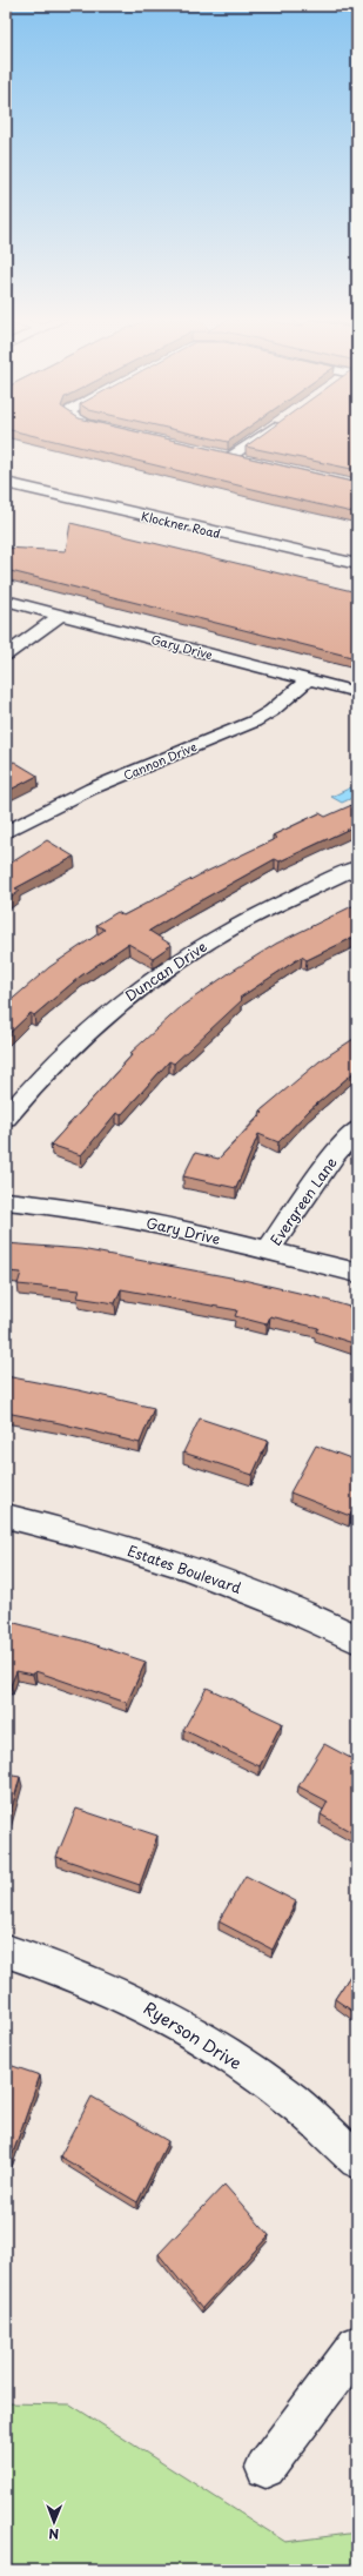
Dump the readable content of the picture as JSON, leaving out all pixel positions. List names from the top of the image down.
{
  "streets": {
    "main road": ["Klockner Road", "Estates Boulevard"],
    "street": [
      "Gary Drive",
      "Cannon Drive",
      "Duncan Drive",
      "Evergreen Lane",
      "Ryerson Drive"
    ]
  },
  "crossings": [
    ["Gary Drive", "Cannon Drive"],
    ["Gary Drive", "Evergreen Lane"]
  ],
  "north": "bottom"
}
